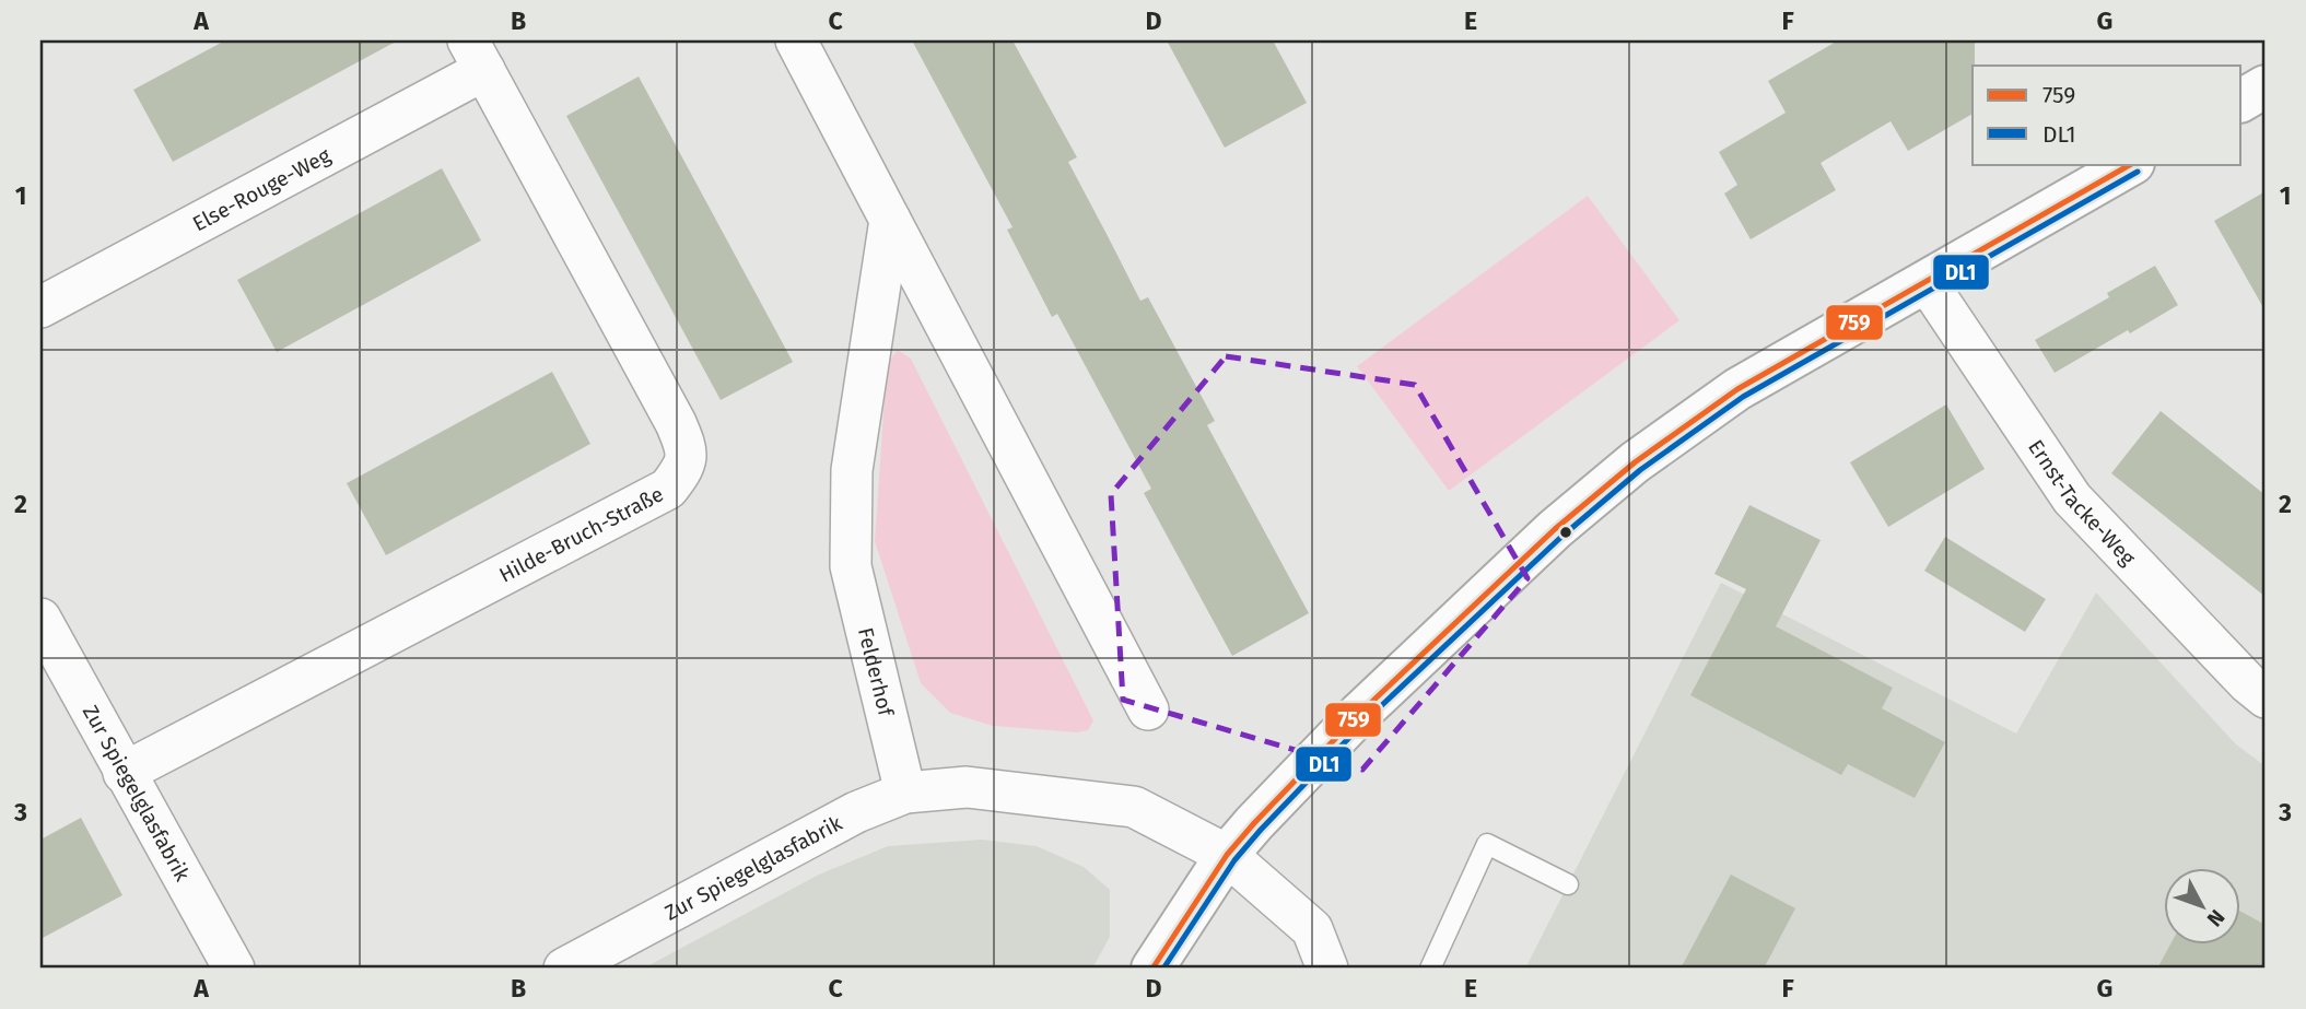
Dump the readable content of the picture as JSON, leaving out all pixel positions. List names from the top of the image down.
{
  "streets": {
    "street": [
      "Else-Rouge-Weg",
      "Ernst-Tacke-Weg",
      "Hilde-Bruch-Straße",
      "Felderhof",
      "Zur Spiegelglasfabrik"
    ]
  },
  "crossings": [
    ["Else-Rouge-Weg", "Hilde-Bruch-Straße"],
    ["Hilde-Bruch-Straße", "Zur Spiegelglasfabrik"],
    ["Felderhof", "Zur Spiegelglasfabrik"]
  ],
  "lines": ["transit line 759", "transit line DL1"],
  "legend": ["759", "DL1"],
  "north": "bottom right",
  "grid": {
    "columns": [
      "A",
      "B",
      "C",
      "D",
      "E",
      "F",
      "G"
    ],
    "rows": ["1", "2", "3"]
  }
}
